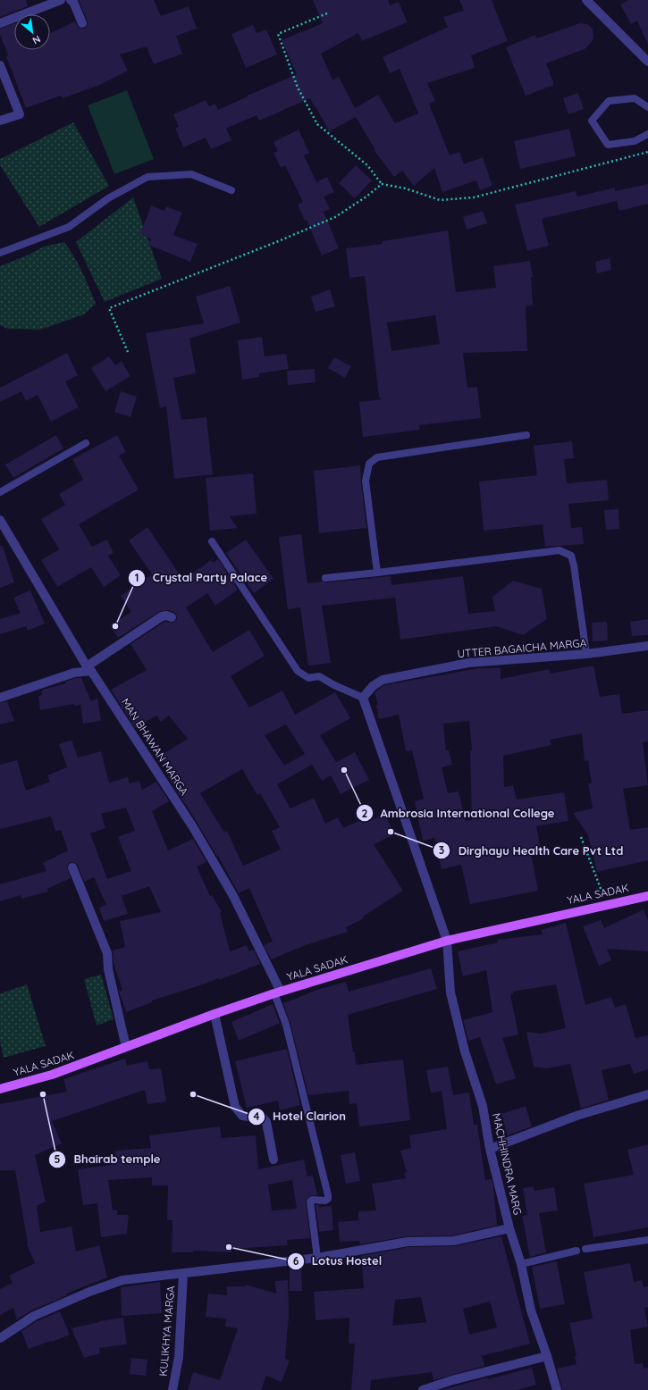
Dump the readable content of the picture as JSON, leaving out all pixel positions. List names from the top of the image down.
{
  "streets": {
    "main road": ["YALA SADAK"],
    "street": [
      "UTTER BAGAICHA MARGA",
      "MAN BHAWAN MARGA",
      "MACHHINDRA MARG",
      "KULIKHYA MARGA"
    ]
  },
  "crossings": [
    ["MAN BHAWAN MARGA", "YALA SADAK"],
    ["YALA SADAK", "MACHHINDRA MARG"]
  ],
  "places": [
    "Crystal Party Palace",
    "Ambrosia International College",
    "Dirghayu Health Care Pvt Ltd",
    "Bhairab temple",
    "Hotel Clarion",
    "Lotus Hostel"
  ],
  "north": "bottom right"
}
